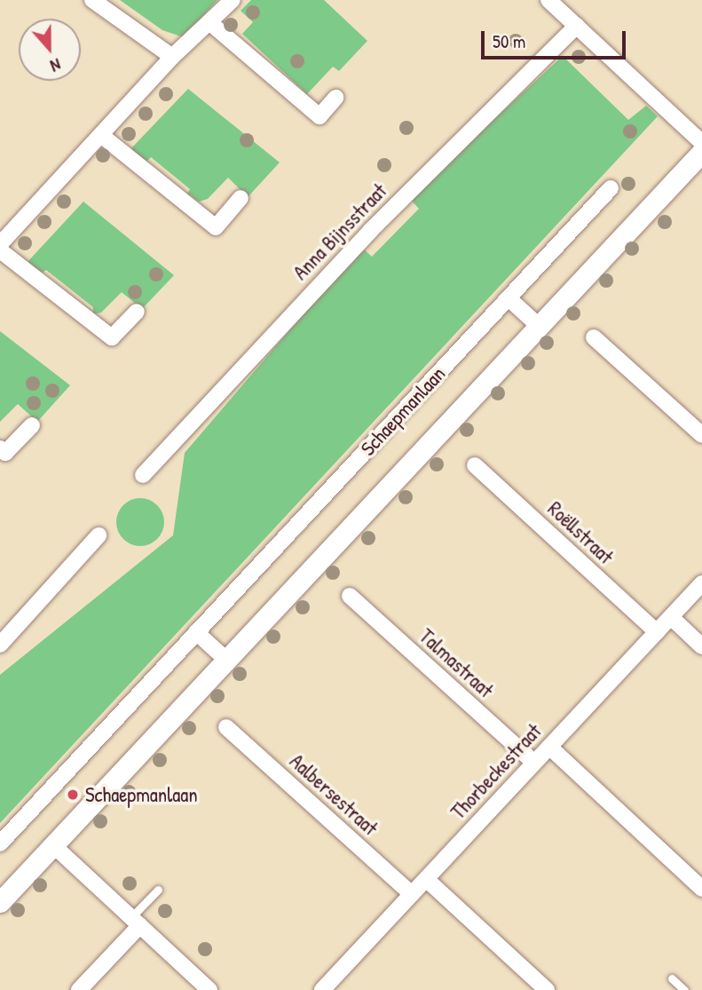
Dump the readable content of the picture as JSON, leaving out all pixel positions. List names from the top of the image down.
{
  "streets": {
    "street": [
      "Anna Bijnsstraat",
      "Schaepmanlaan",
      "Roëllstraat",
      "Talmastraat",
      "Thorbeckestraat",
      "Aalbersestraat"
    ]
  },
  "crossings": [
    ["Roëllstraat", "Thorbeckestraat"],
    ["Talmastraat", "Thorbeckestraat"],
    ["Thorbeckestraat", "Aalbersestraat"]
  ],
  "places": ["Schaepmanlaan"],
  "scale_bar": "50 m",
  "north": "bottom"
}
